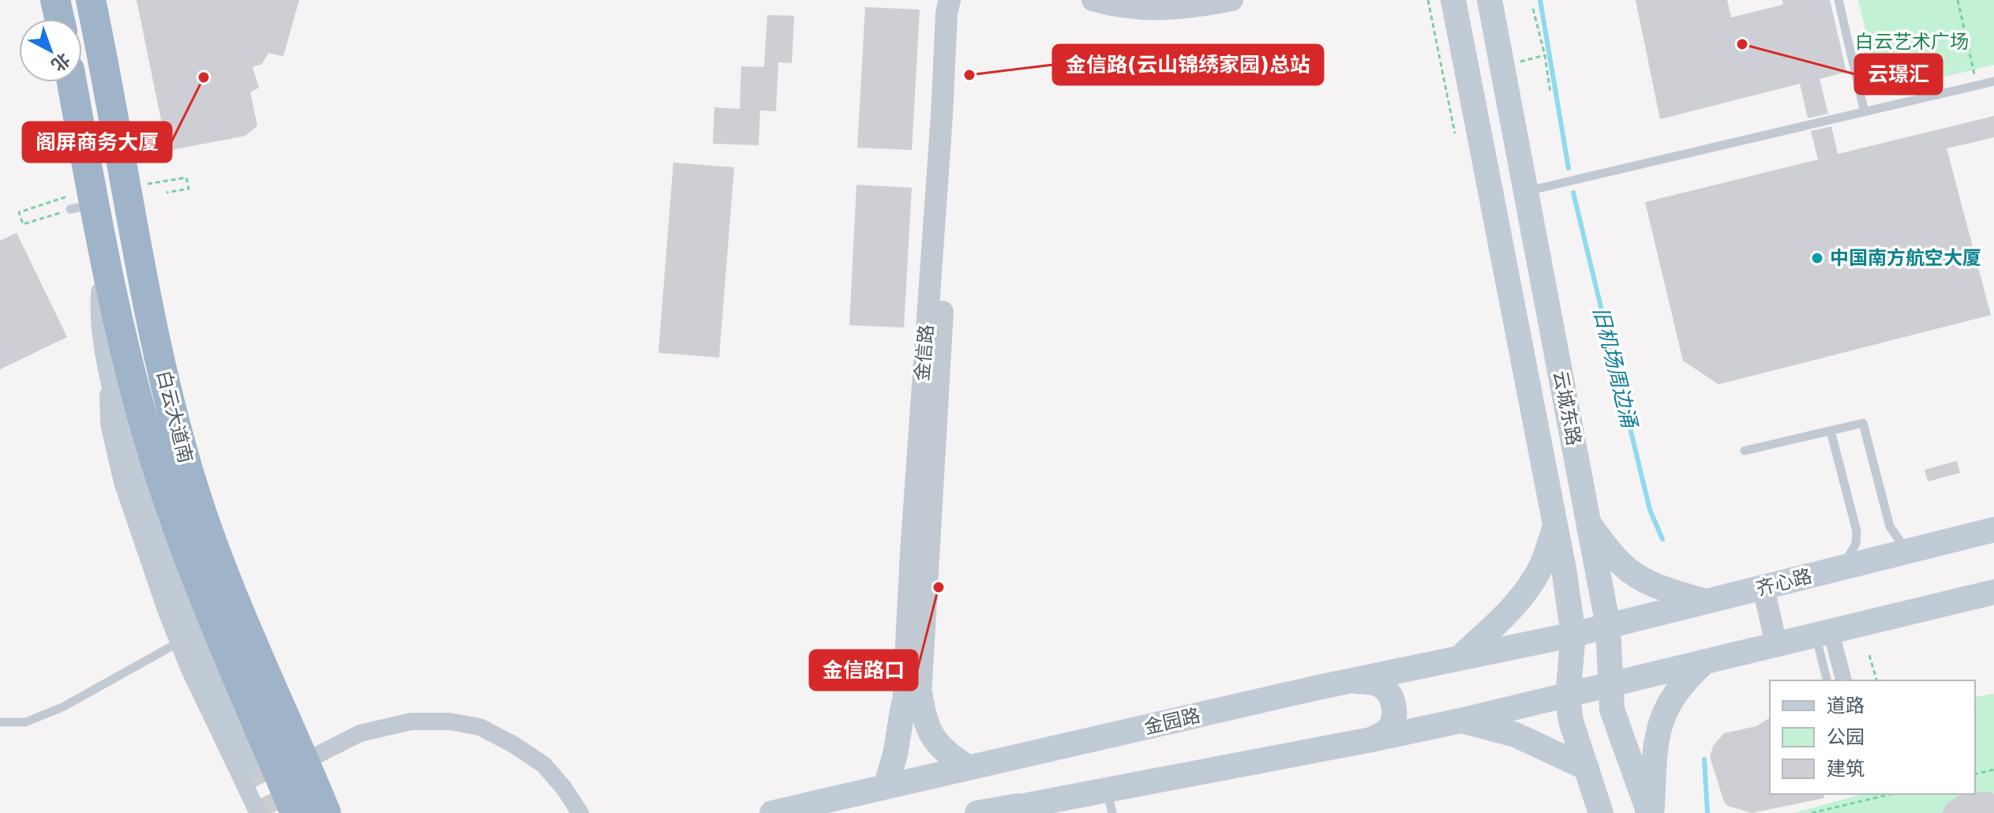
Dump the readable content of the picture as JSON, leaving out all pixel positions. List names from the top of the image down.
{
  "streets": {
    "highway": ["白云大道南"],
    "main road": ["云城东路", "齐心路", "金园路"],
    "street": ["金信路"]
  },
  "crossings": [
    ["云城东路", "齐心路"],
    ["云城东路", "金园路"],
    ["齐心路", "金园路"]
  ],
  "water": ["旧机场周边涌"],
  "parks": ["白云艺术广场"],
  "places": [
    "云璟汇",
    "金信路(云山锦绣家园)总站",
    "阁屏商务大厦",
    "中国南方航空大厦",
    "金信路口"
  ],
  "legend": ["道路", "公园", "建筑"],
  "north": "bottom right"
}
